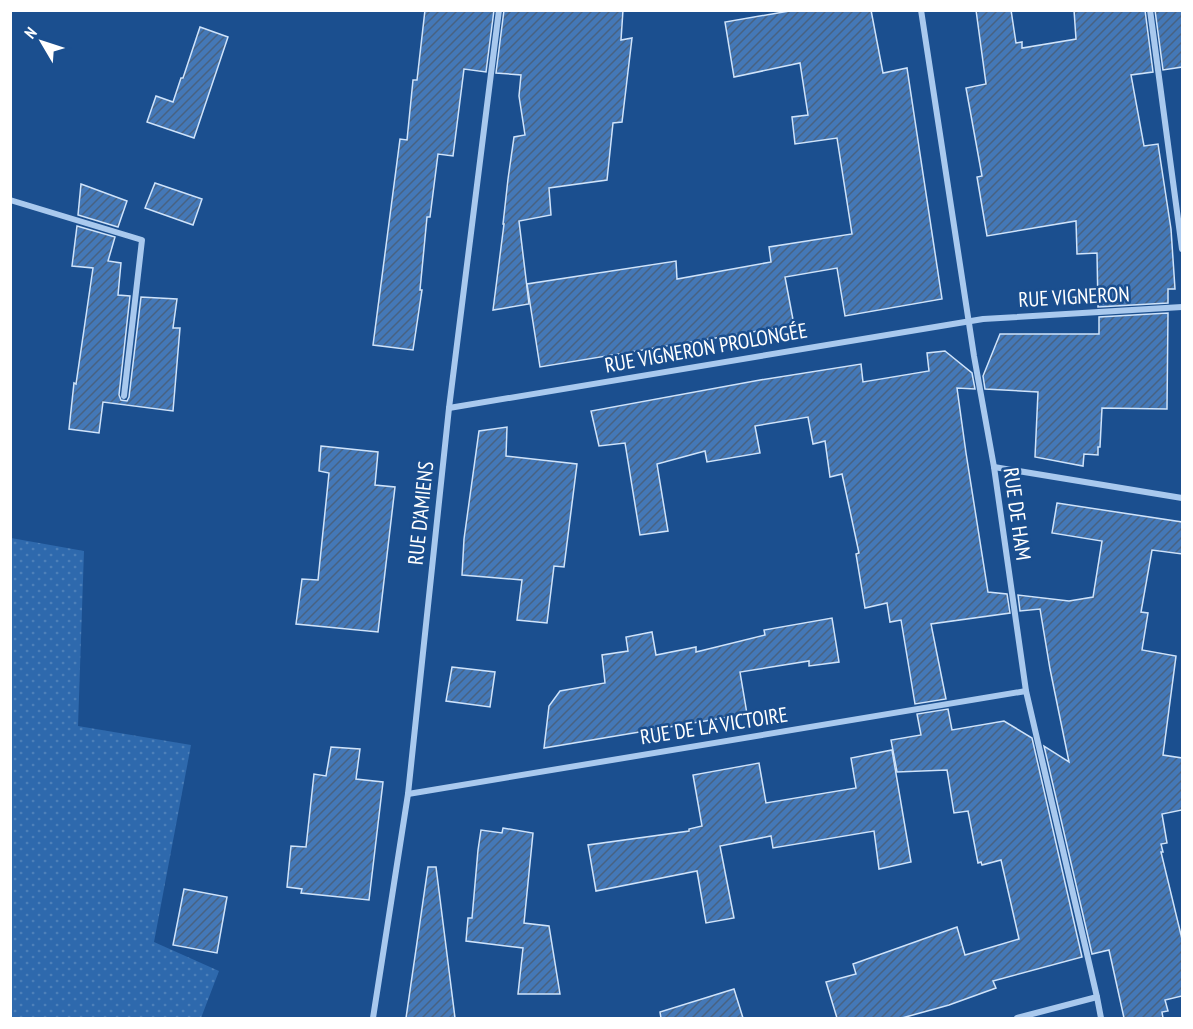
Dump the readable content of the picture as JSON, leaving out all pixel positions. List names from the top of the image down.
{
  "streets": {
    "street": [
      "RUE VIGNERON",
      "RUE VIGNERON PROLONGÉE",
      "RUE D'AMIENS",
      "RUE DE HAM",
      "RUE DE LA VICTOIRE"
    ]
  },
  "crossings": [
    ["RUE VIGNERON", "RUE VIGNERON PROLONGÉE"],
    ["RUE VIGNERON", "RUE DE HAM"],
    ["RUE VIGNERON PROLONGÉE", "RUE D'AMIENS"],
    ["RUE VIGNERON PROLONGÉE", "RUE DE HAM"],
    ["RUE D'AMIENS", "RUE DE LA VICTOIRE"],
    ["RUE DE HAM", "RUE DE LA VICTOIRE"]
  ],
  "north": "top left"
}
